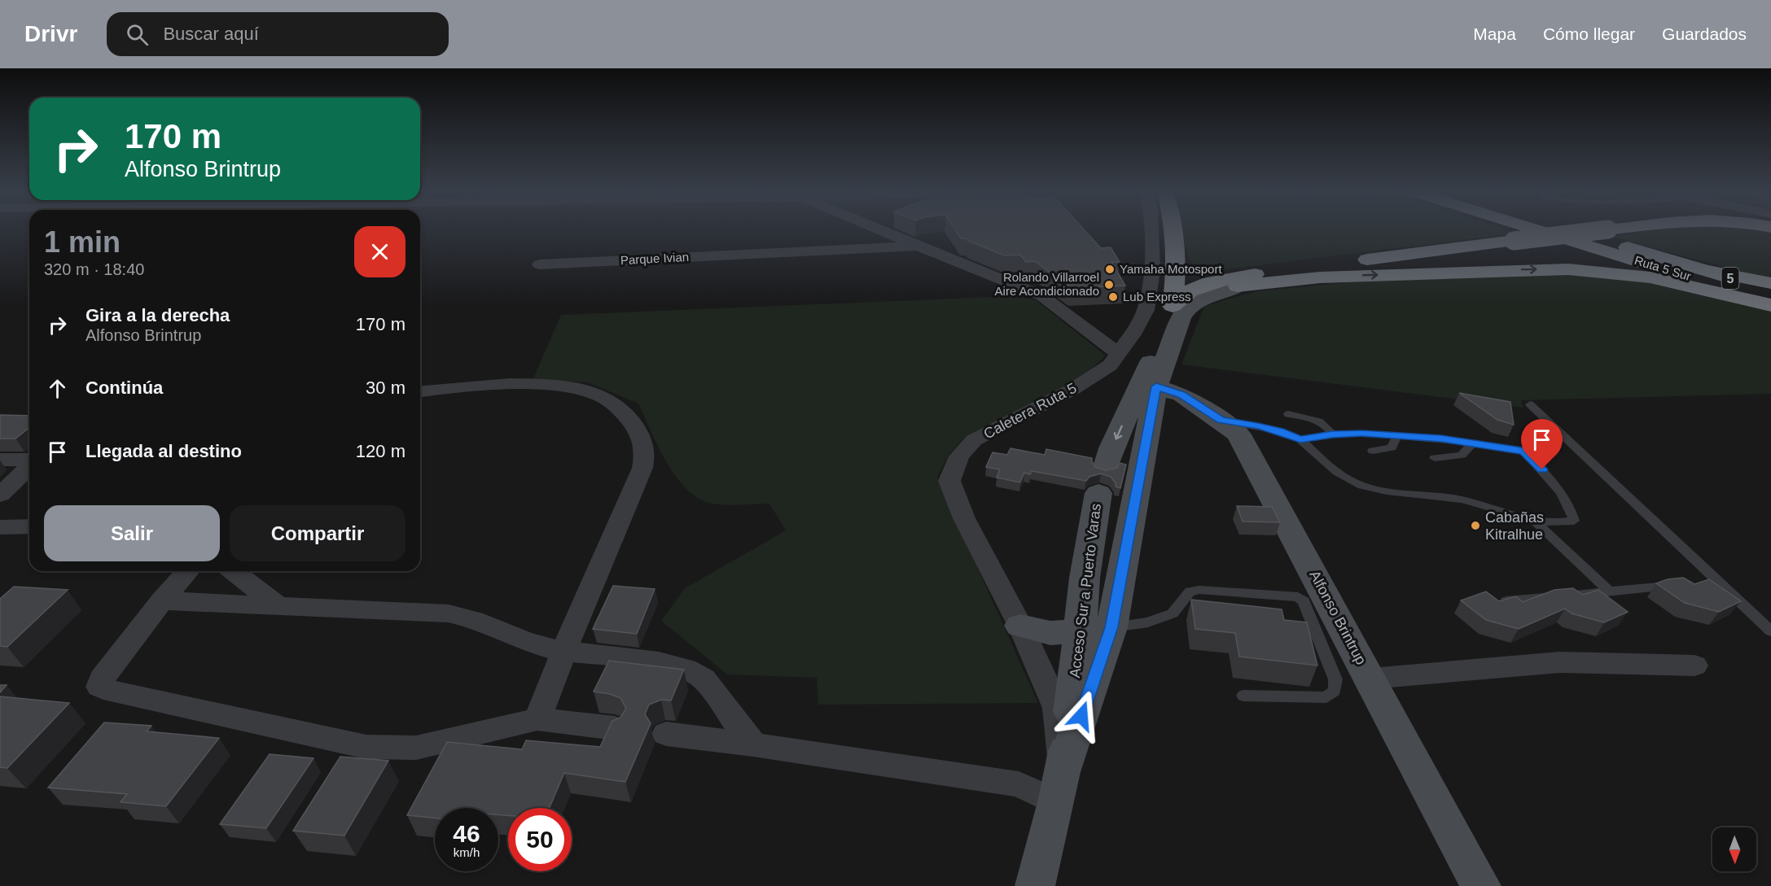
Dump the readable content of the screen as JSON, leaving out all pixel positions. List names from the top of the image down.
{
  "streets": {
    "highway": ["Ruta 5 Sur", "5"],
    "main road": ["Acceso Sur a Puerto Varas", "Alfonso Brintrup"],
    "street": ["Parque Ivian", "Caletera Ruta 5"]
  },
  "crossings": [
    ["Caletera Ruta 5", "Acceso Sur a Puerto Varas"],
    ["Acceso Sur a Puerto Varas", "Alfonso Brintrup"]
  ],
  "places": [
    "Yamaha Motosport",
    "Rolando Villarroel Aire Acondicionado",
    "Lub Express",
    "Cabañas Kitralhue"
  ],
  "north": "bottom",
  "page": {
    "header": "Drivr",
    "search": "Buscar aquí",
    "nav": ["Mapa", "Cómo llegar", "Guardados"],
    "turn": ["170 m", "Alfonso Brintrup"],
    "heading": ["1 min", "320 m · 18:40"],
    "list": [
      {
        "name": "Gira a la derecha",
        "note": "Alfonso Brintrup",
        "value": "170 m"
      },
      {
        "name": "Continúa",
        "value": "30 m"
      },
      {
        "name": "Llegada al destino",
        "value": "120 m"
      }
    ],
    "buttons": ["Salir", "Compartir"],
    "speed": "46 km/h",
    "limit": "50"
  }
}
